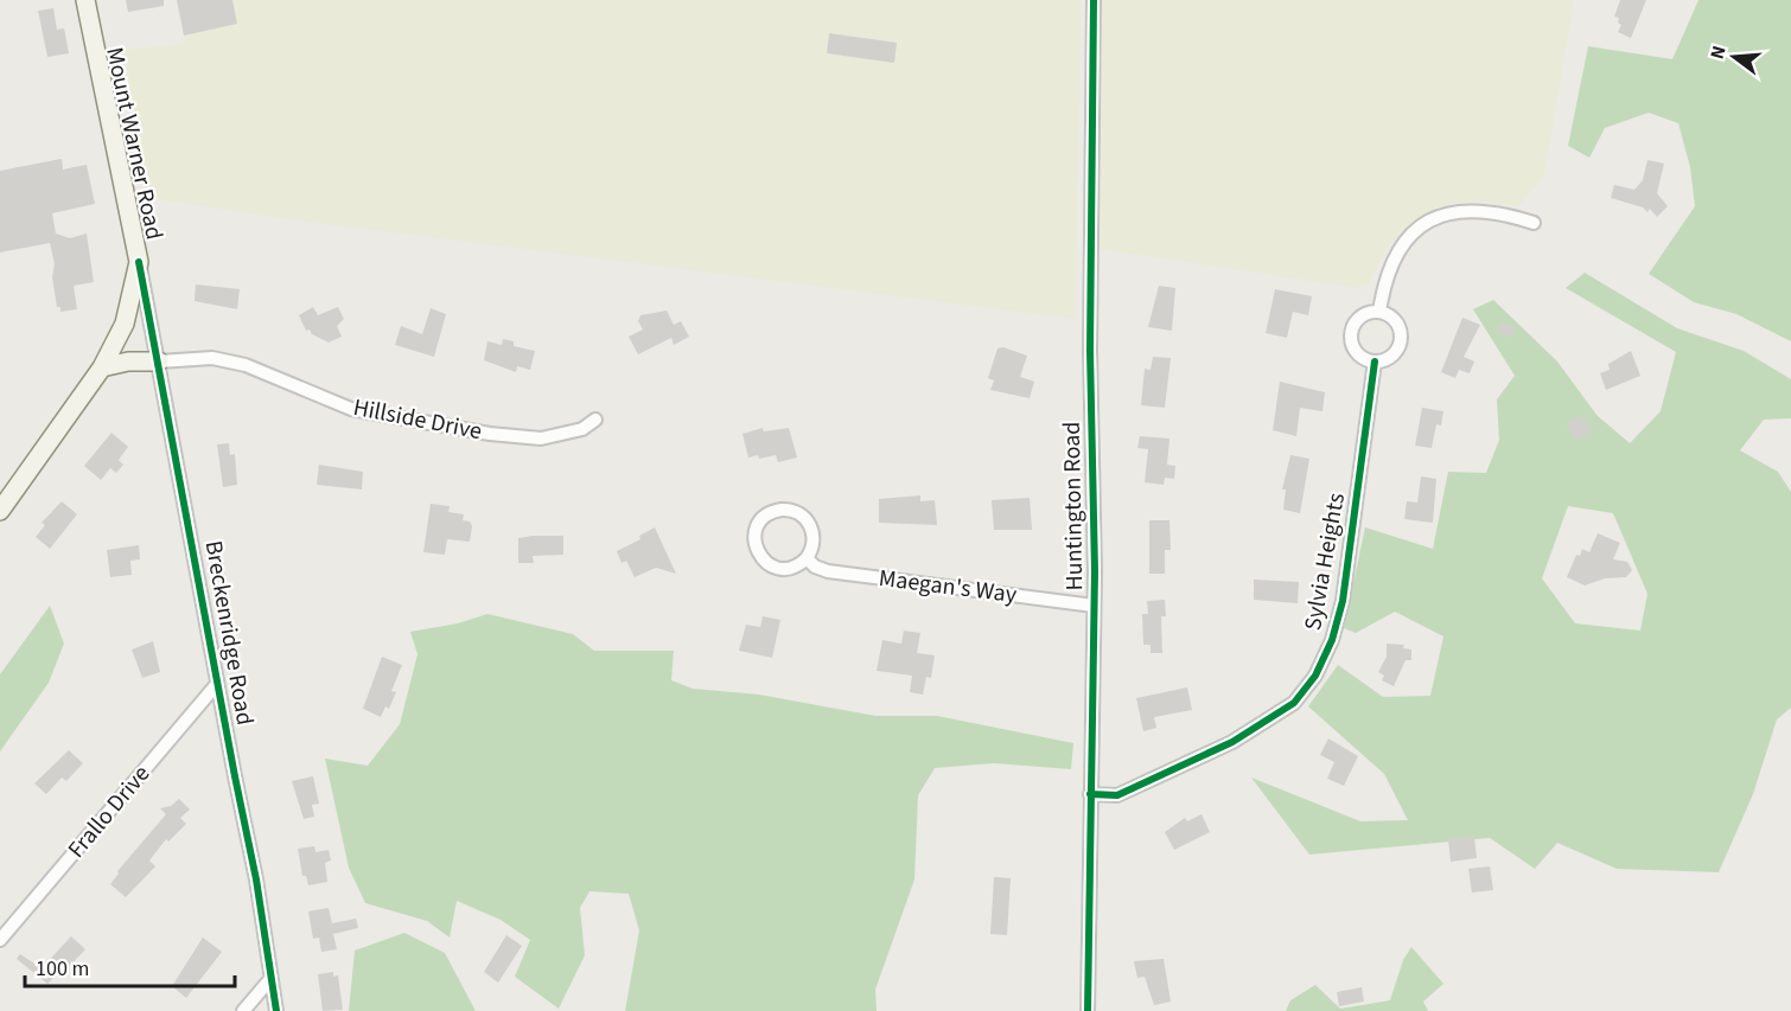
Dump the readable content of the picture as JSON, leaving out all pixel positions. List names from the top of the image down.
{
  "streets": {
    "main road": ["Mount Warner Road"],
    "street": [
      "Hillside Drive",
      "Huntington Road",
      "Sylvia Heights",
      "Maegan's Way",
      "Breckenridge Road",
      "Frallo Drive"
    ]
  },
  "crossings": [
    ["Mount Warner Road", "Breckenridge Road"],
    ["Hillside Drive", "Breckenridge Road"],
    ["Huntington Road", "Sylvia Heights"],
    ["Huntington Road", "Maegan's Way"],
    ["Breckenridge Road", "Frallo Drive"]
  ],
  "scale_bar": "100 m",
  "north": "left"
}
